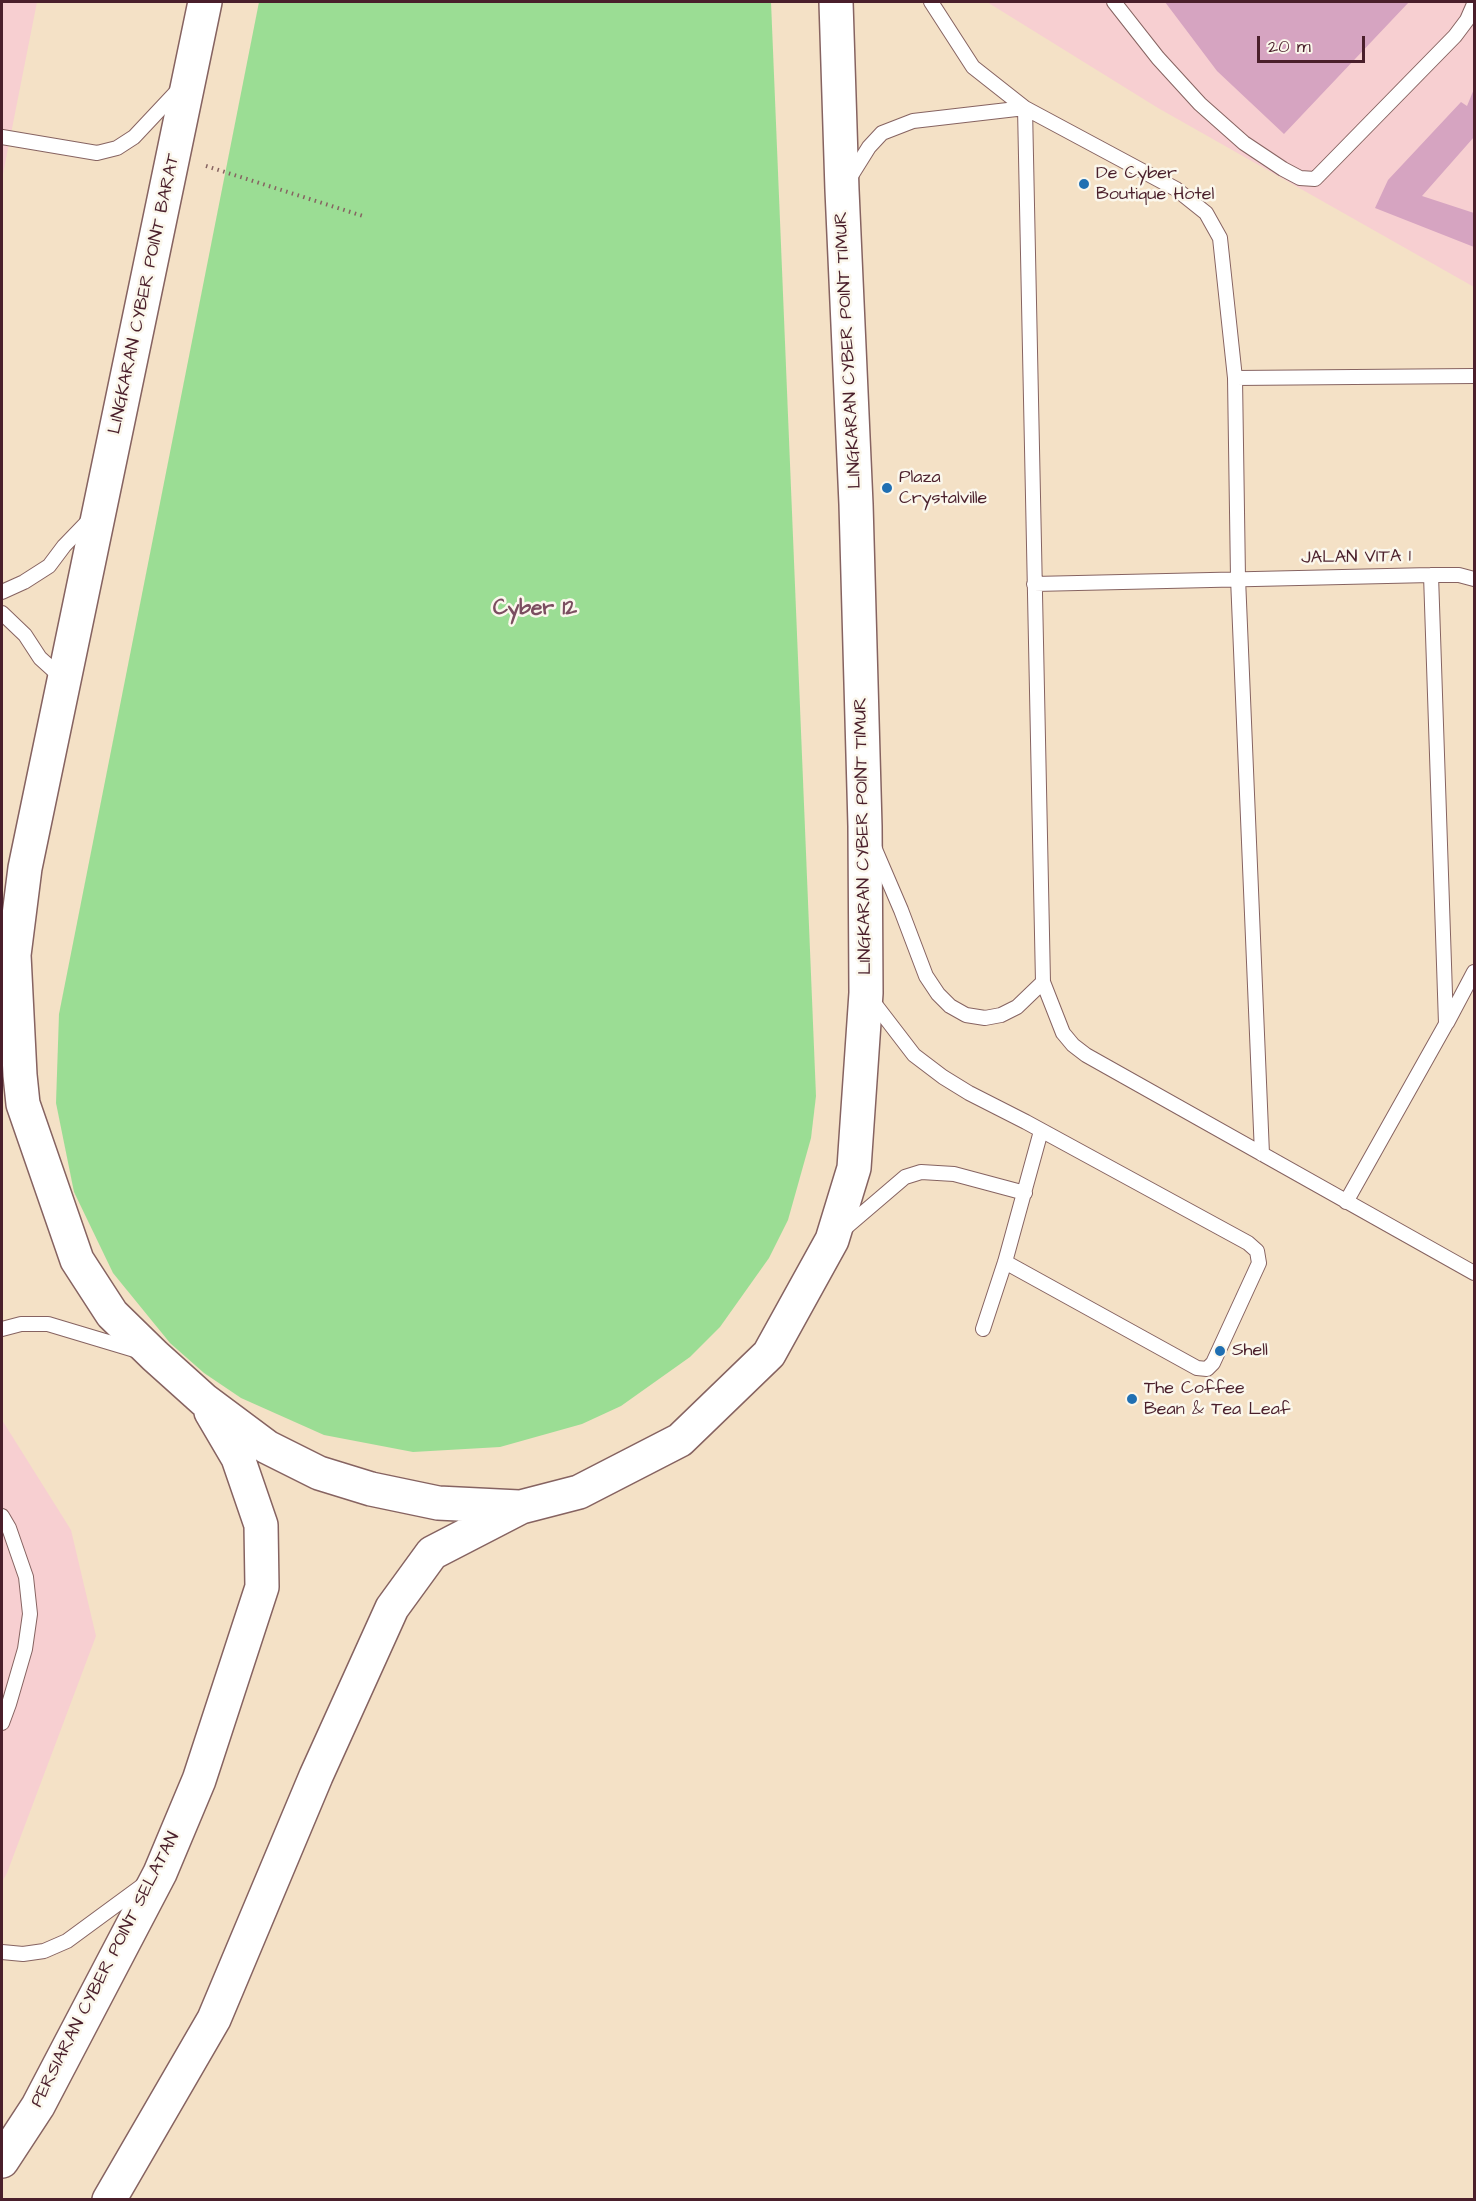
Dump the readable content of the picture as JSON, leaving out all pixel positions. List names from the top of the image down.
{
  "streets": {
    "main road": ["LINGKARAN CYBER POINT BARAT", "LINGKARAN CYBER POINT TIMUR", "PERSIARAN CYBER POINT SELATAN"],
    "lane": ["JALAN VITA 1"]
  },
  "crossings": [
    ["LINGKARAN CYBER POINT BARAT", "PERSIARAN CYBER POINT SELATAN"]
  ],
  "districts": ["Cyber 12"],
  "places": [
    "De Cyber Boutique Hotel",
    "Plaza Crystalville",
    "Shell",
    "The Coffee Bean & Tea Leaf"
  ],
  "scale_bar": "20 m"
}
